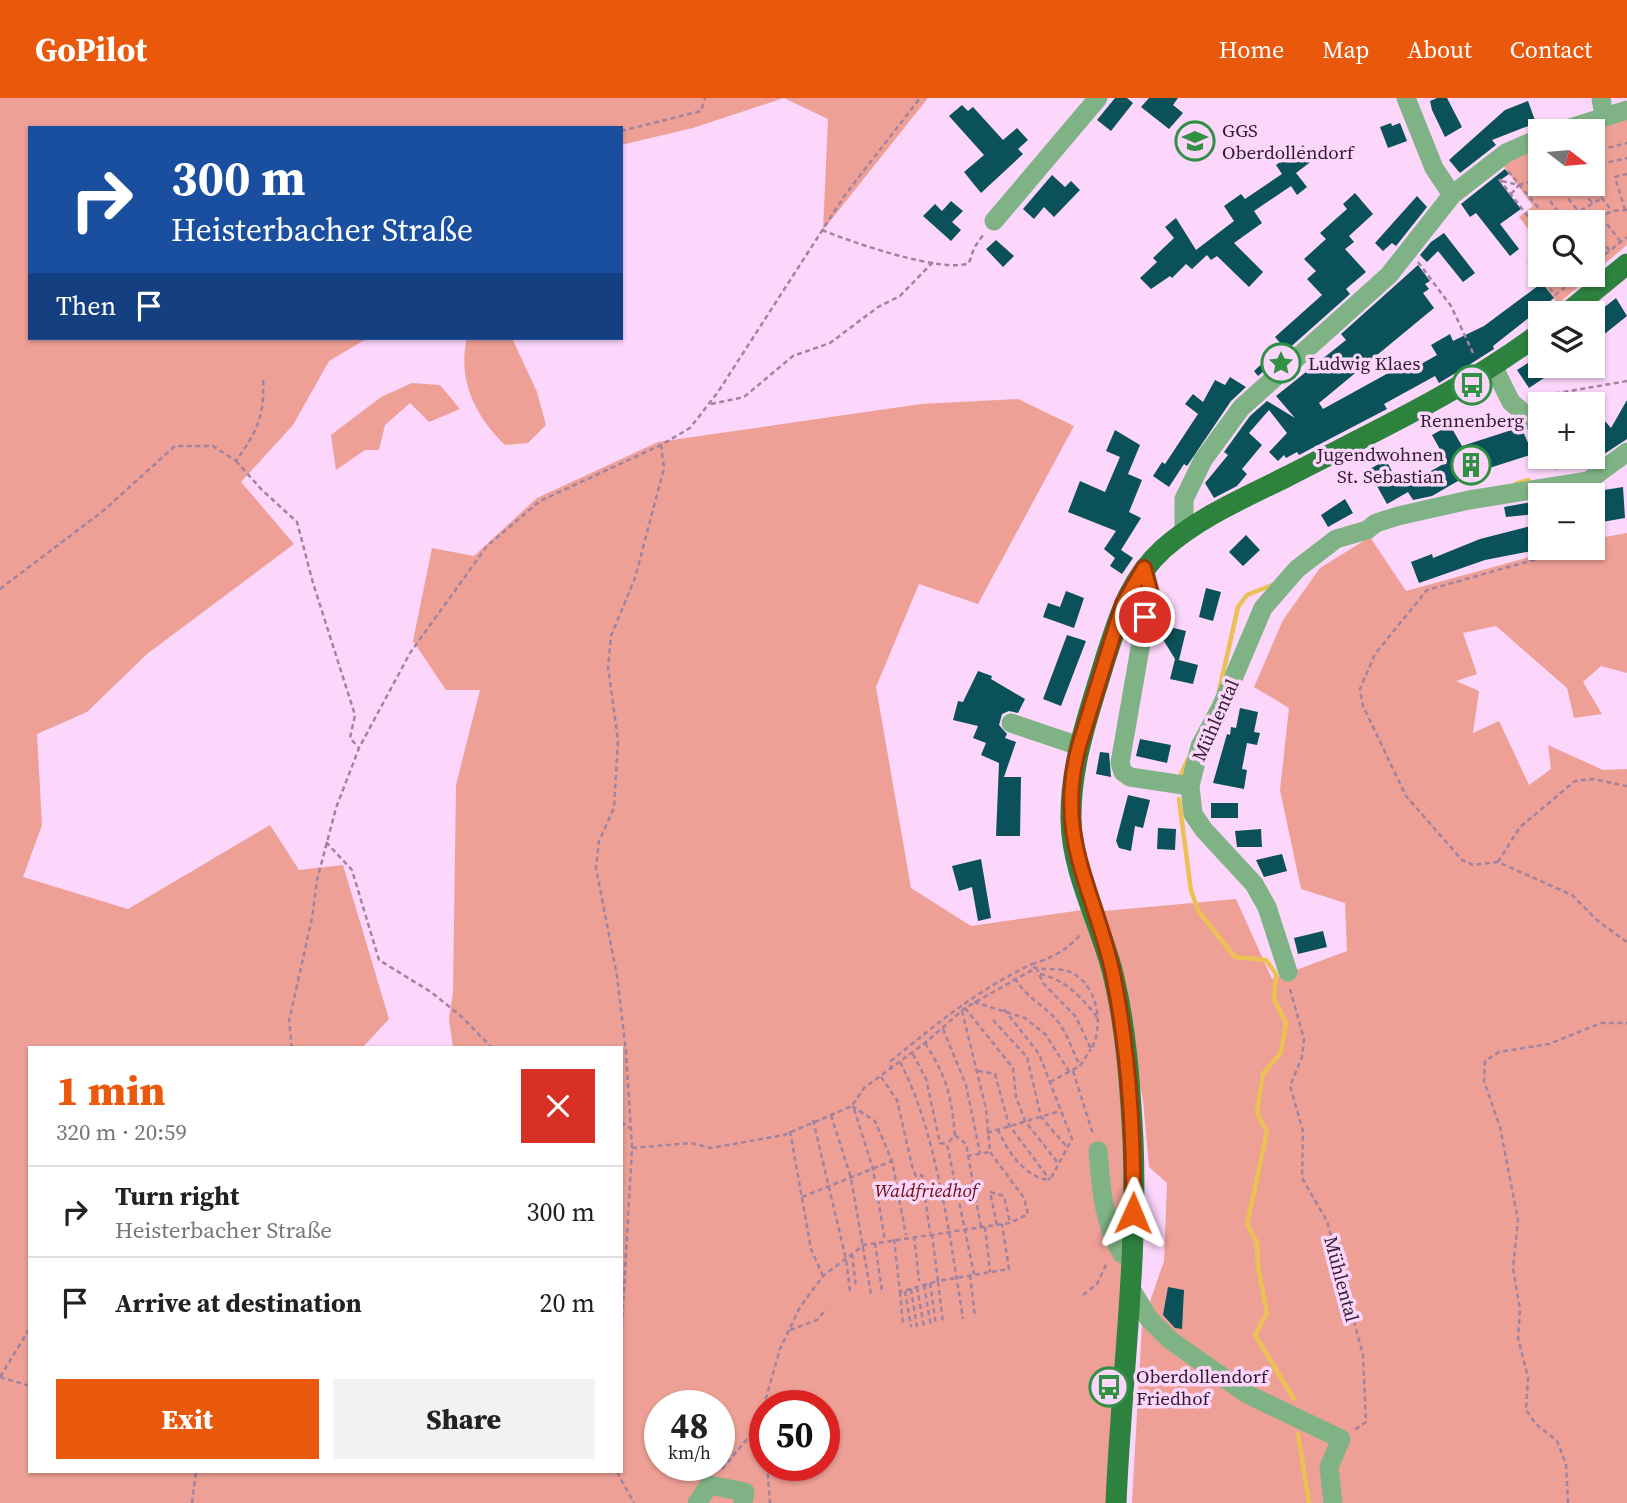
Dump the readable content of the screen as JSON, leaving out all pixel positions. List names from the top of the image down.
{
  "streets": {
    "street": ["Mühlental"]
  },
  "parks": ["Waldfriedhof"],
  "places": {
    "school or university": ["GGS Oberdollendorf"],
    "place": ["Ludwig Klaes"],
    "bus stop": ["Rennenberg", "Oberdollendorf Friedhof"],
    "building": ["Jugendwohnen St. Sebastian"]
  },
  "north": "right",
  "page": {
    "header": "GoPilot",
    "nav": [
      "Home",
      "Map",
      "About",
      "Contact"
    ],
    "map_buttons": ["+", "−"],
    "turn": ["300 m", "Heisterbacher Straße"],
    "then": "Then",
    "heading": ["1 min", "320 m · 20:59"],
    "list": [
      {
        "name": "Turn right",
        "note": "Heisterbacher Straße",
        "value": "300 m"
      },
      {
        "name": "Arrive at destination",
        "value": "20 m"
      }
    ],
    "buttons": ["Exit", "Share"],
    "speed": "48 km/h",
    "limit": "50"
  }
}
